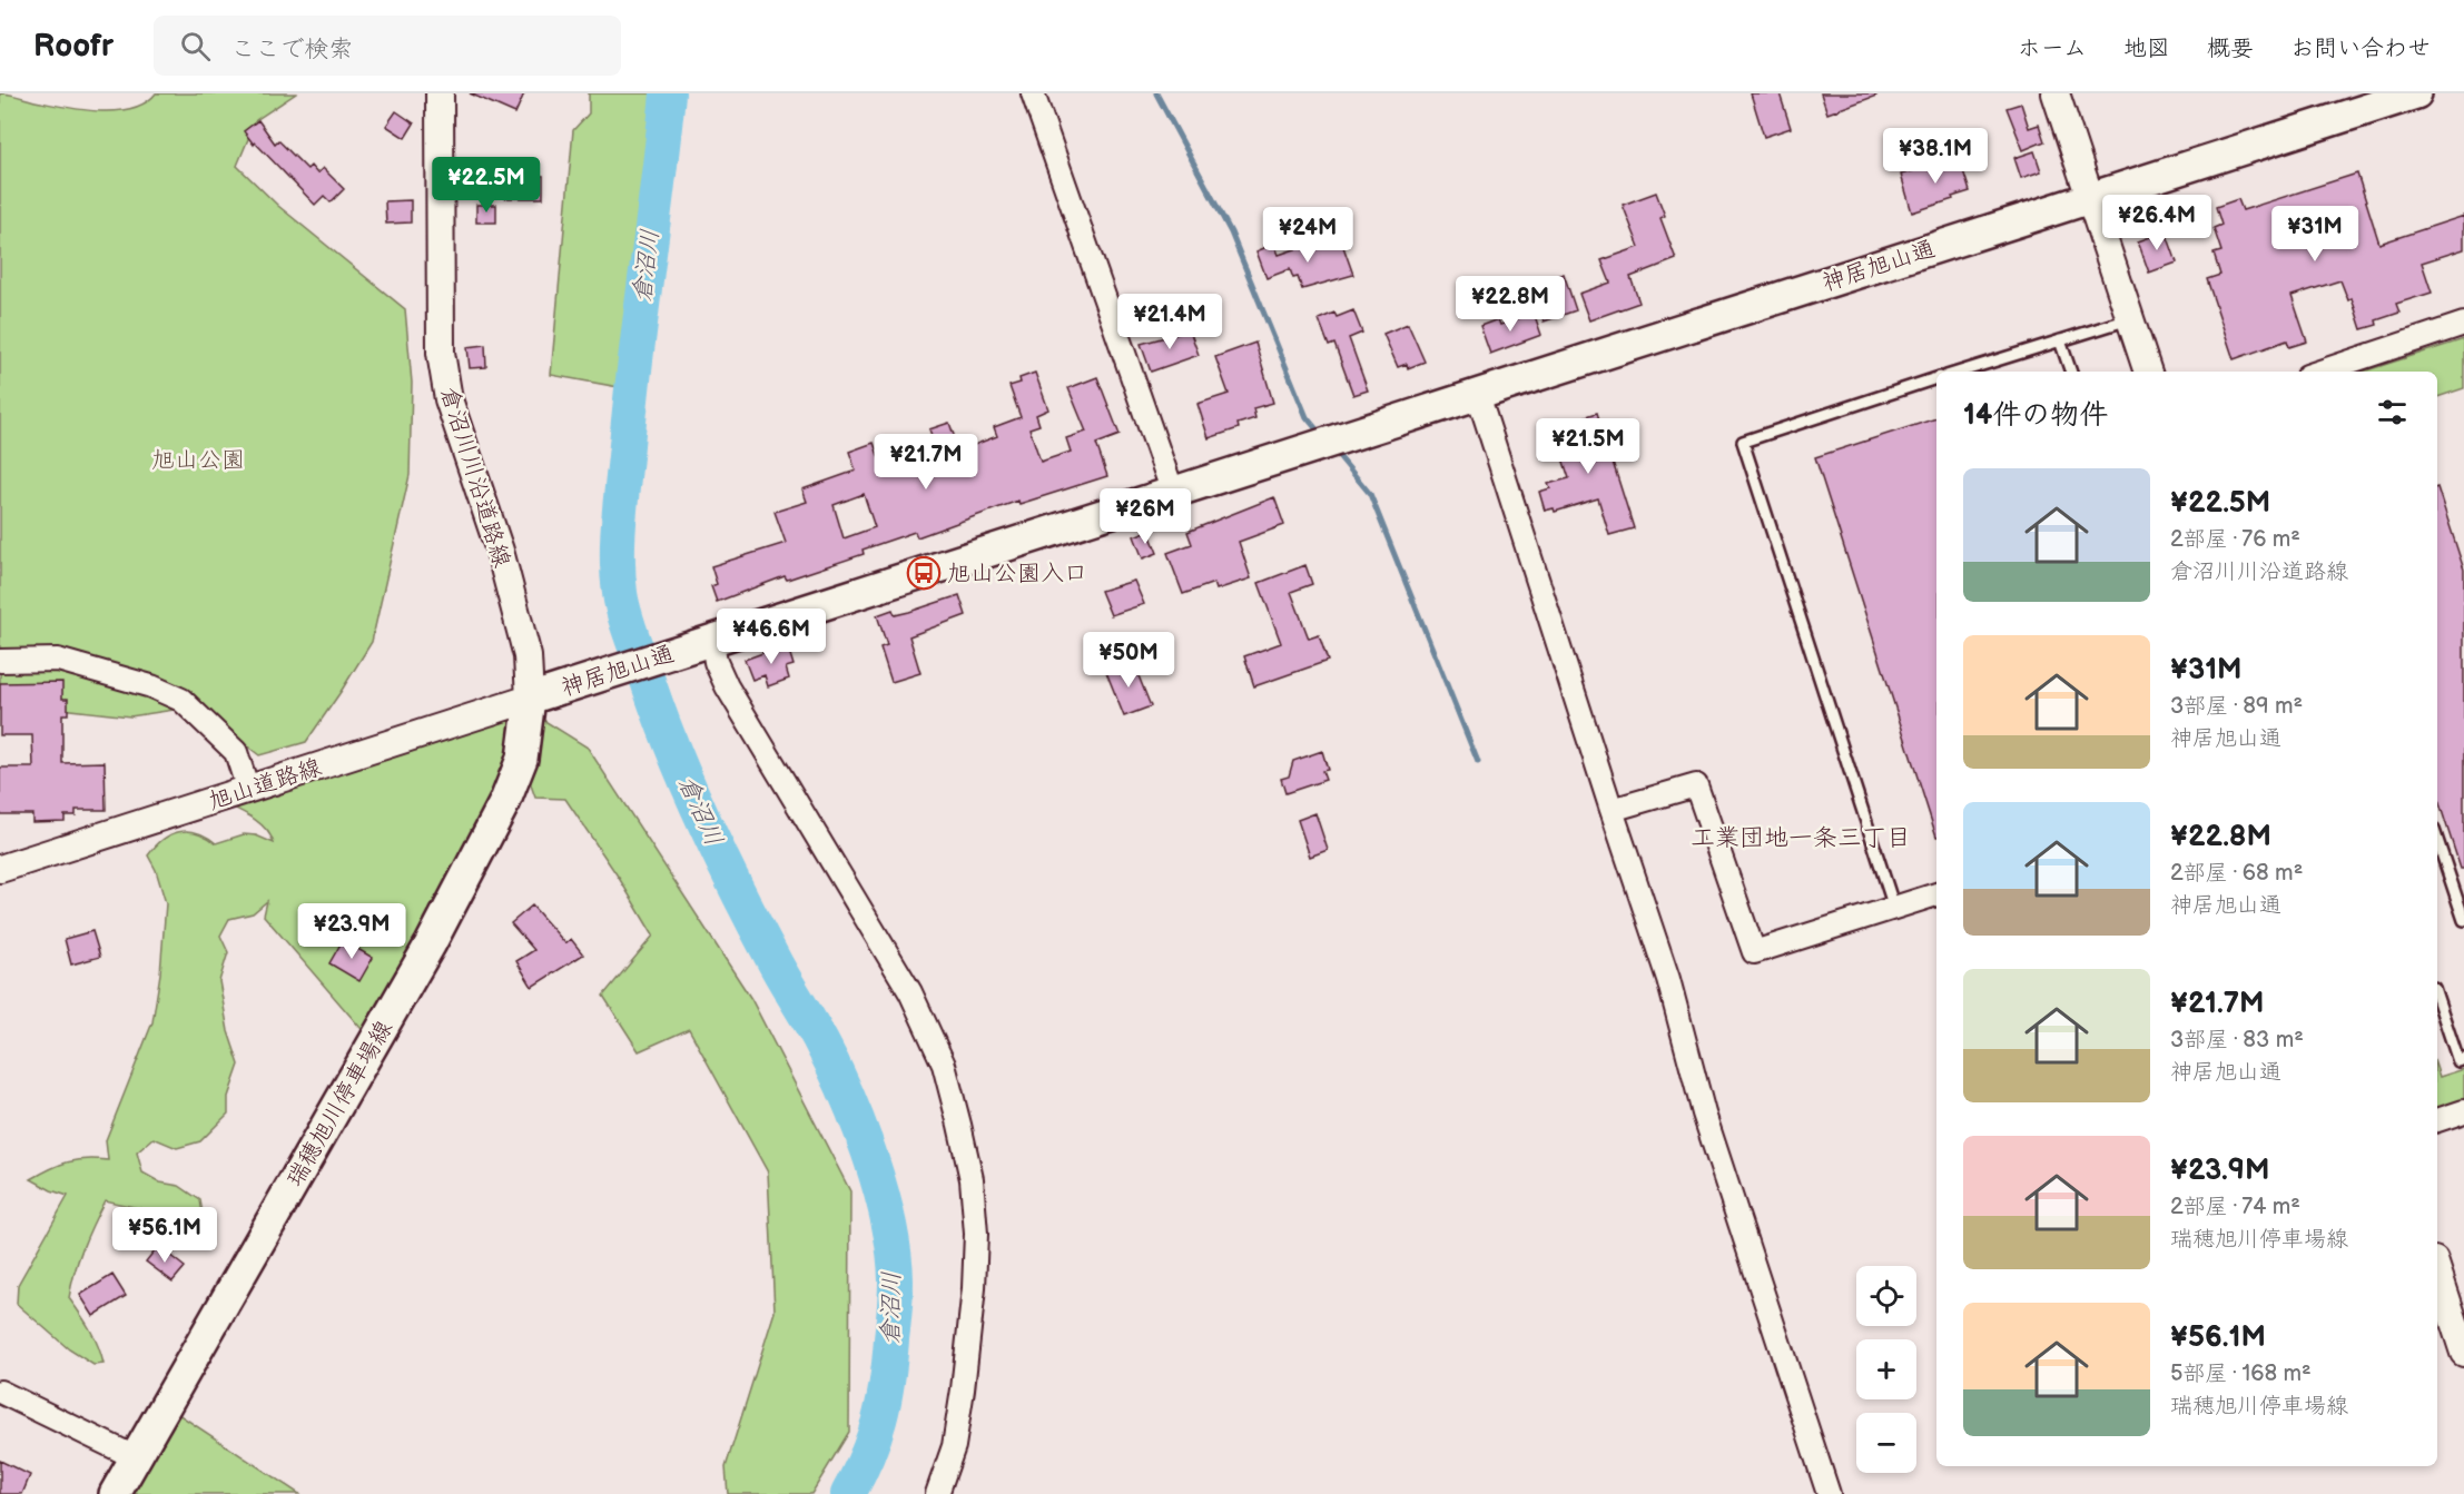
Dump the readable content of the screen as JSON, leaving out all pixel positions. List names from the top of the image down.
{
  "streets": {
    "main road": ["神居旭山通", "瑞穂旭川停車場線"],
    "street": ["倉沼川川沿道路線", "旭山道路線"]
  },
  "crossings": [
    ["神居旭山通", "倉沼川川沿道路線"],
    ["神居旭山通", "旭山道路線"],
    ["神居旭山通", "瑞穂旭川停車場線"],
    ["倉沼川川沿道路線", "旭山道路線"],
    ["倉沼川川沿道路線", "瑞穂旭川停車場線"],
    ["旭山道路線", "瑞穂旭川停車場線"]
  ],
  "districts": ["工業団地一条三丁目"],
  "water": ["倉沼川"],
  "parks": ["旭山公園"],
  "places": {
    "bus stop": ["旭山公園入口"]
  },
  "page": {
    "header": "Roofr",
    "search": "ここで検索",
    "nav": [
      "ホーム",
      "地図",
      "概要",
      "お問い合わせ"
    ],
    "price": [
      "¥38.1M",
      "¥22.5M",
      "¥26.4M",
      "¥31M",
      "¥24M",
      "¥22.8M",
      "¥21.4M",
      "¥21.5M",
      "¥21.7M",
      "¥26M",
      "¥46.6M",
      "¥50M",
      "¥23.9M",
      "¥56.1M"
    ],
    "heading": "14件の物件",
    "list": [
      {
        "name": "¥22.5M",
        "note": "2部屋 · 76 m² · 倉沼川川沿道路線"
      },
      {
        "name": "¥31M",
        "note": "3部屋 · 89 m² · 神居旭山通"
      },
      {
        "name": "¥22.8M",
        "note": "2部屋 · 68 m² · 神居旭山通"
      },
      {
        "name": "¥21.7M",
        "note": "3部屋 · 83 m² · 神居旭山通"
      },
      {
        "name": "¥23.9M",
        "note": "2部屋 · 74 m² · 瑞穂旭川停車場線"
      },
      {
        "name": "¥56.1M",
        "note": "5部屋 · 168 m² · 瑞穂旭川停車場線"
      }
    ],
    "map_buttons": ["+", "−"]
  }
}
